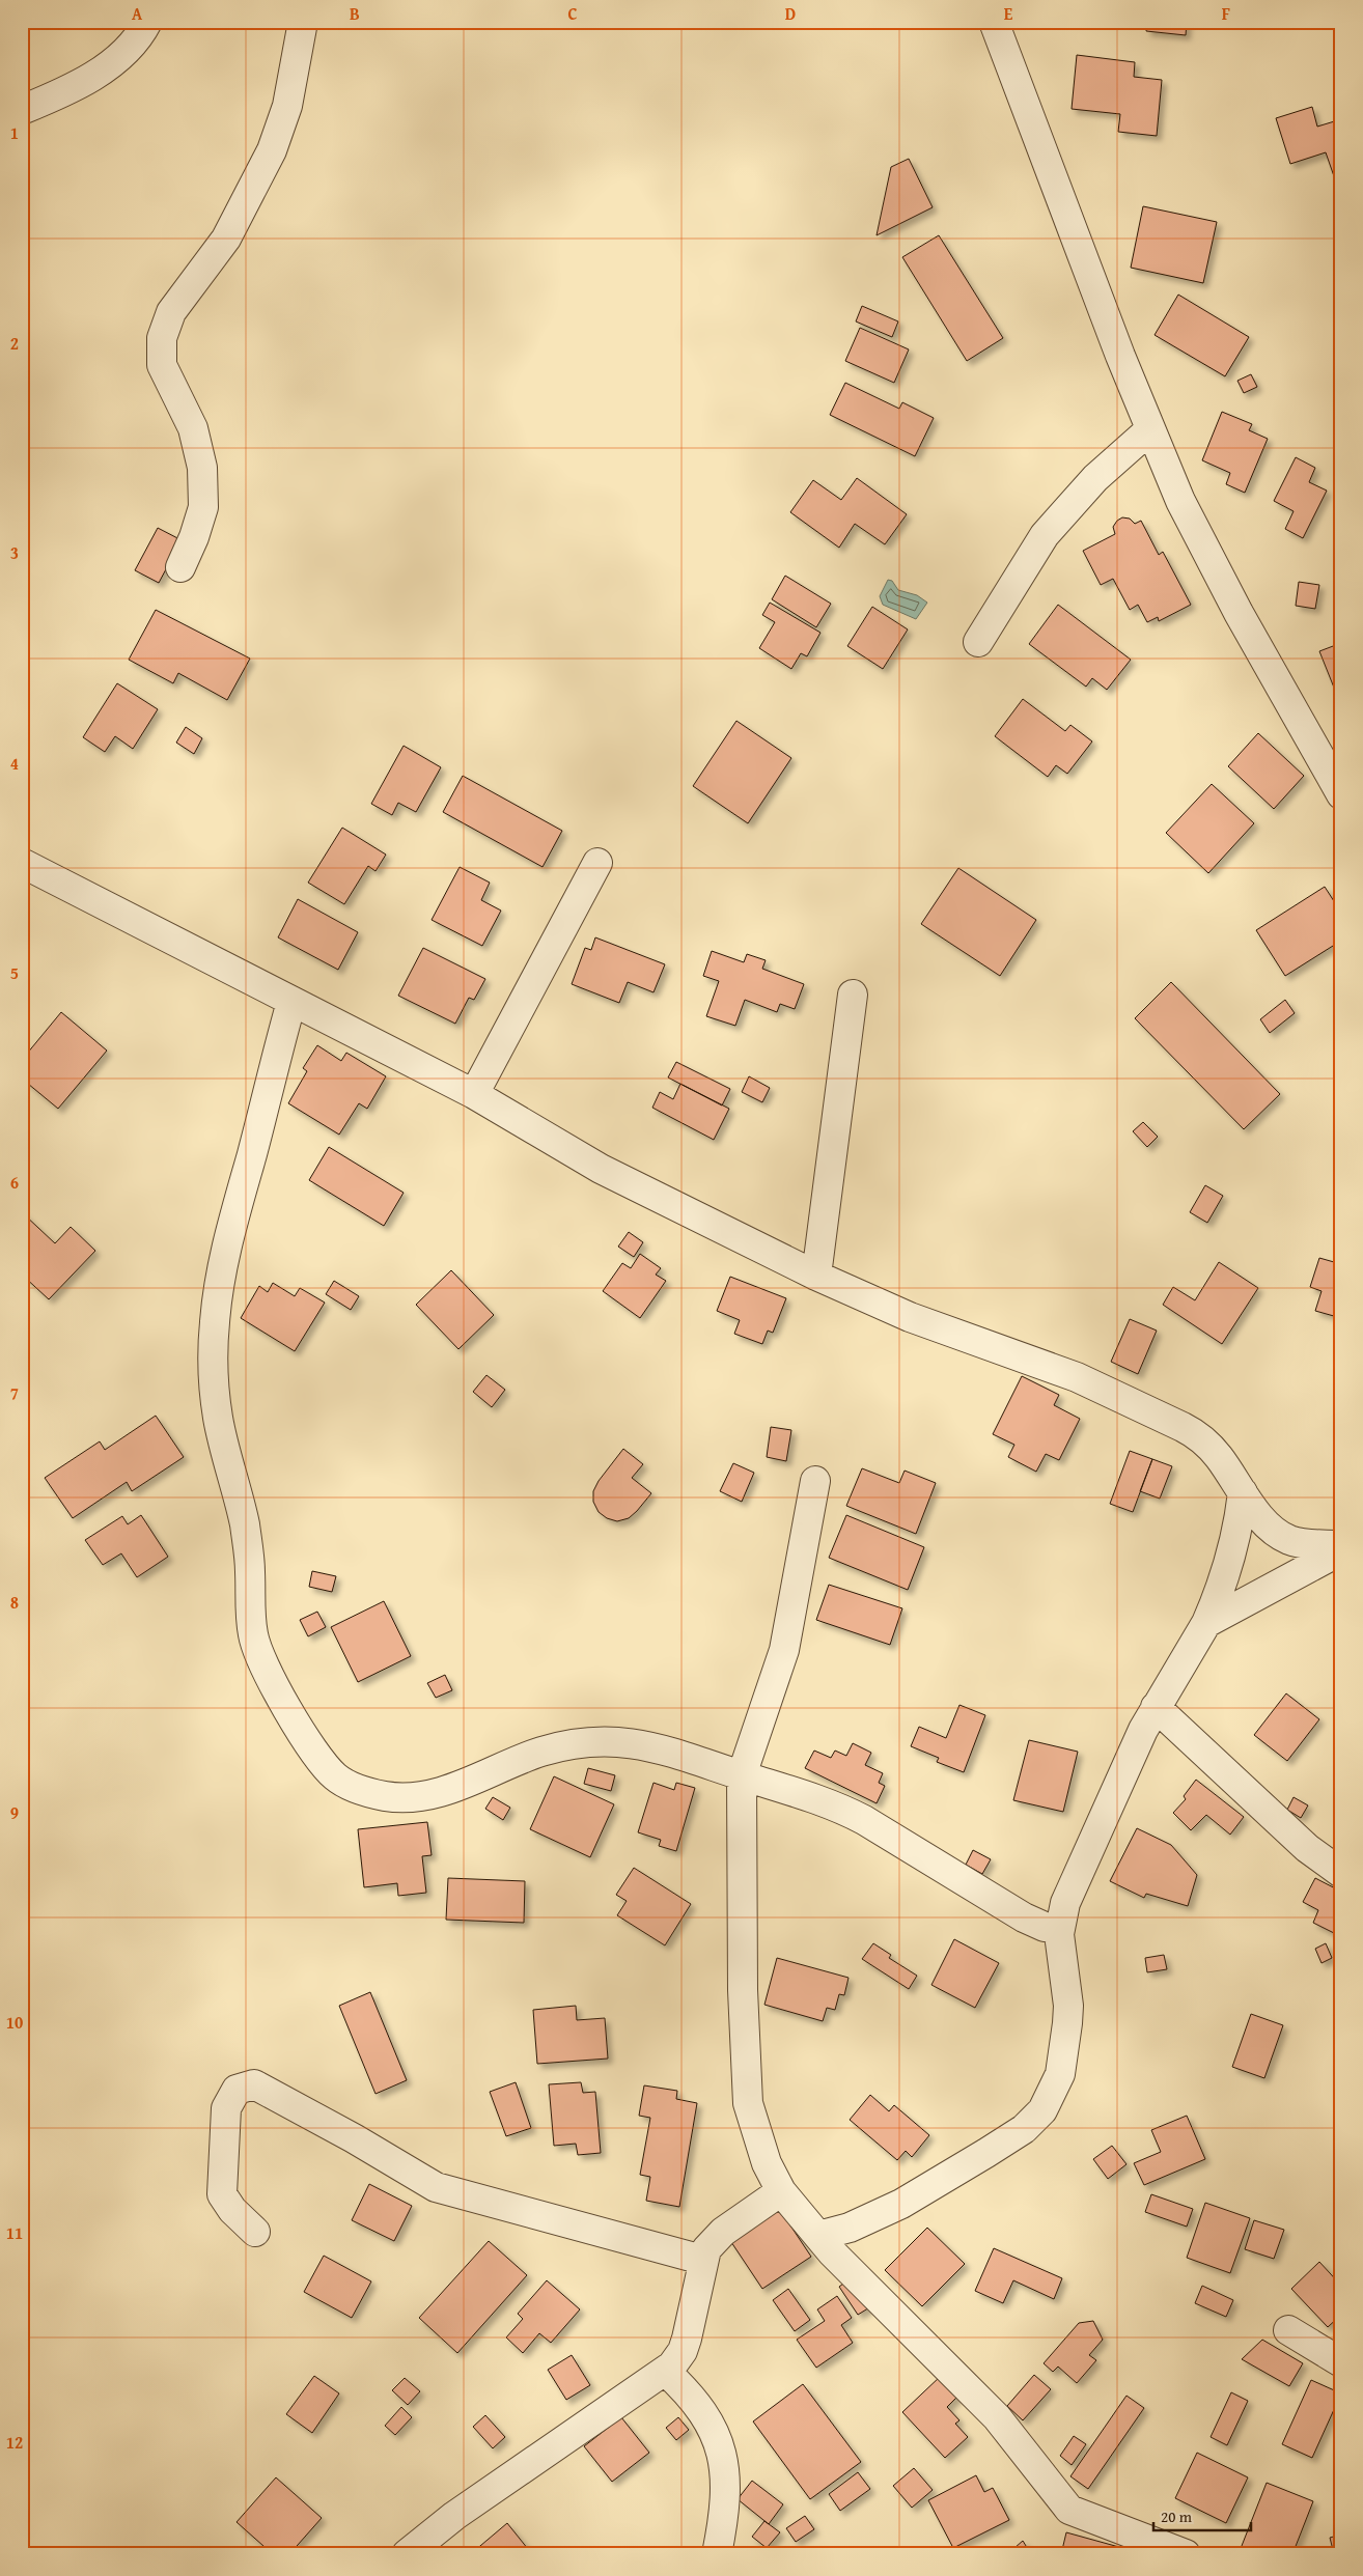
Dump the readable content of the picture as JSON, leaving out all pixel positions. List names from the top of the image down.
{
  "scale_bar": "20 m",
  "grid": {
    "columns": [
      "A",
      "B",
      "C",
      "D",
      "E",
      "F"
    ],
    "rows": [
      "1",
      "2",
      "3",
      "4",
      "5",
      "6",
      "7",
      "8",
      "9",
      "10",
      "11",
      "12"
    ]
  }
}
